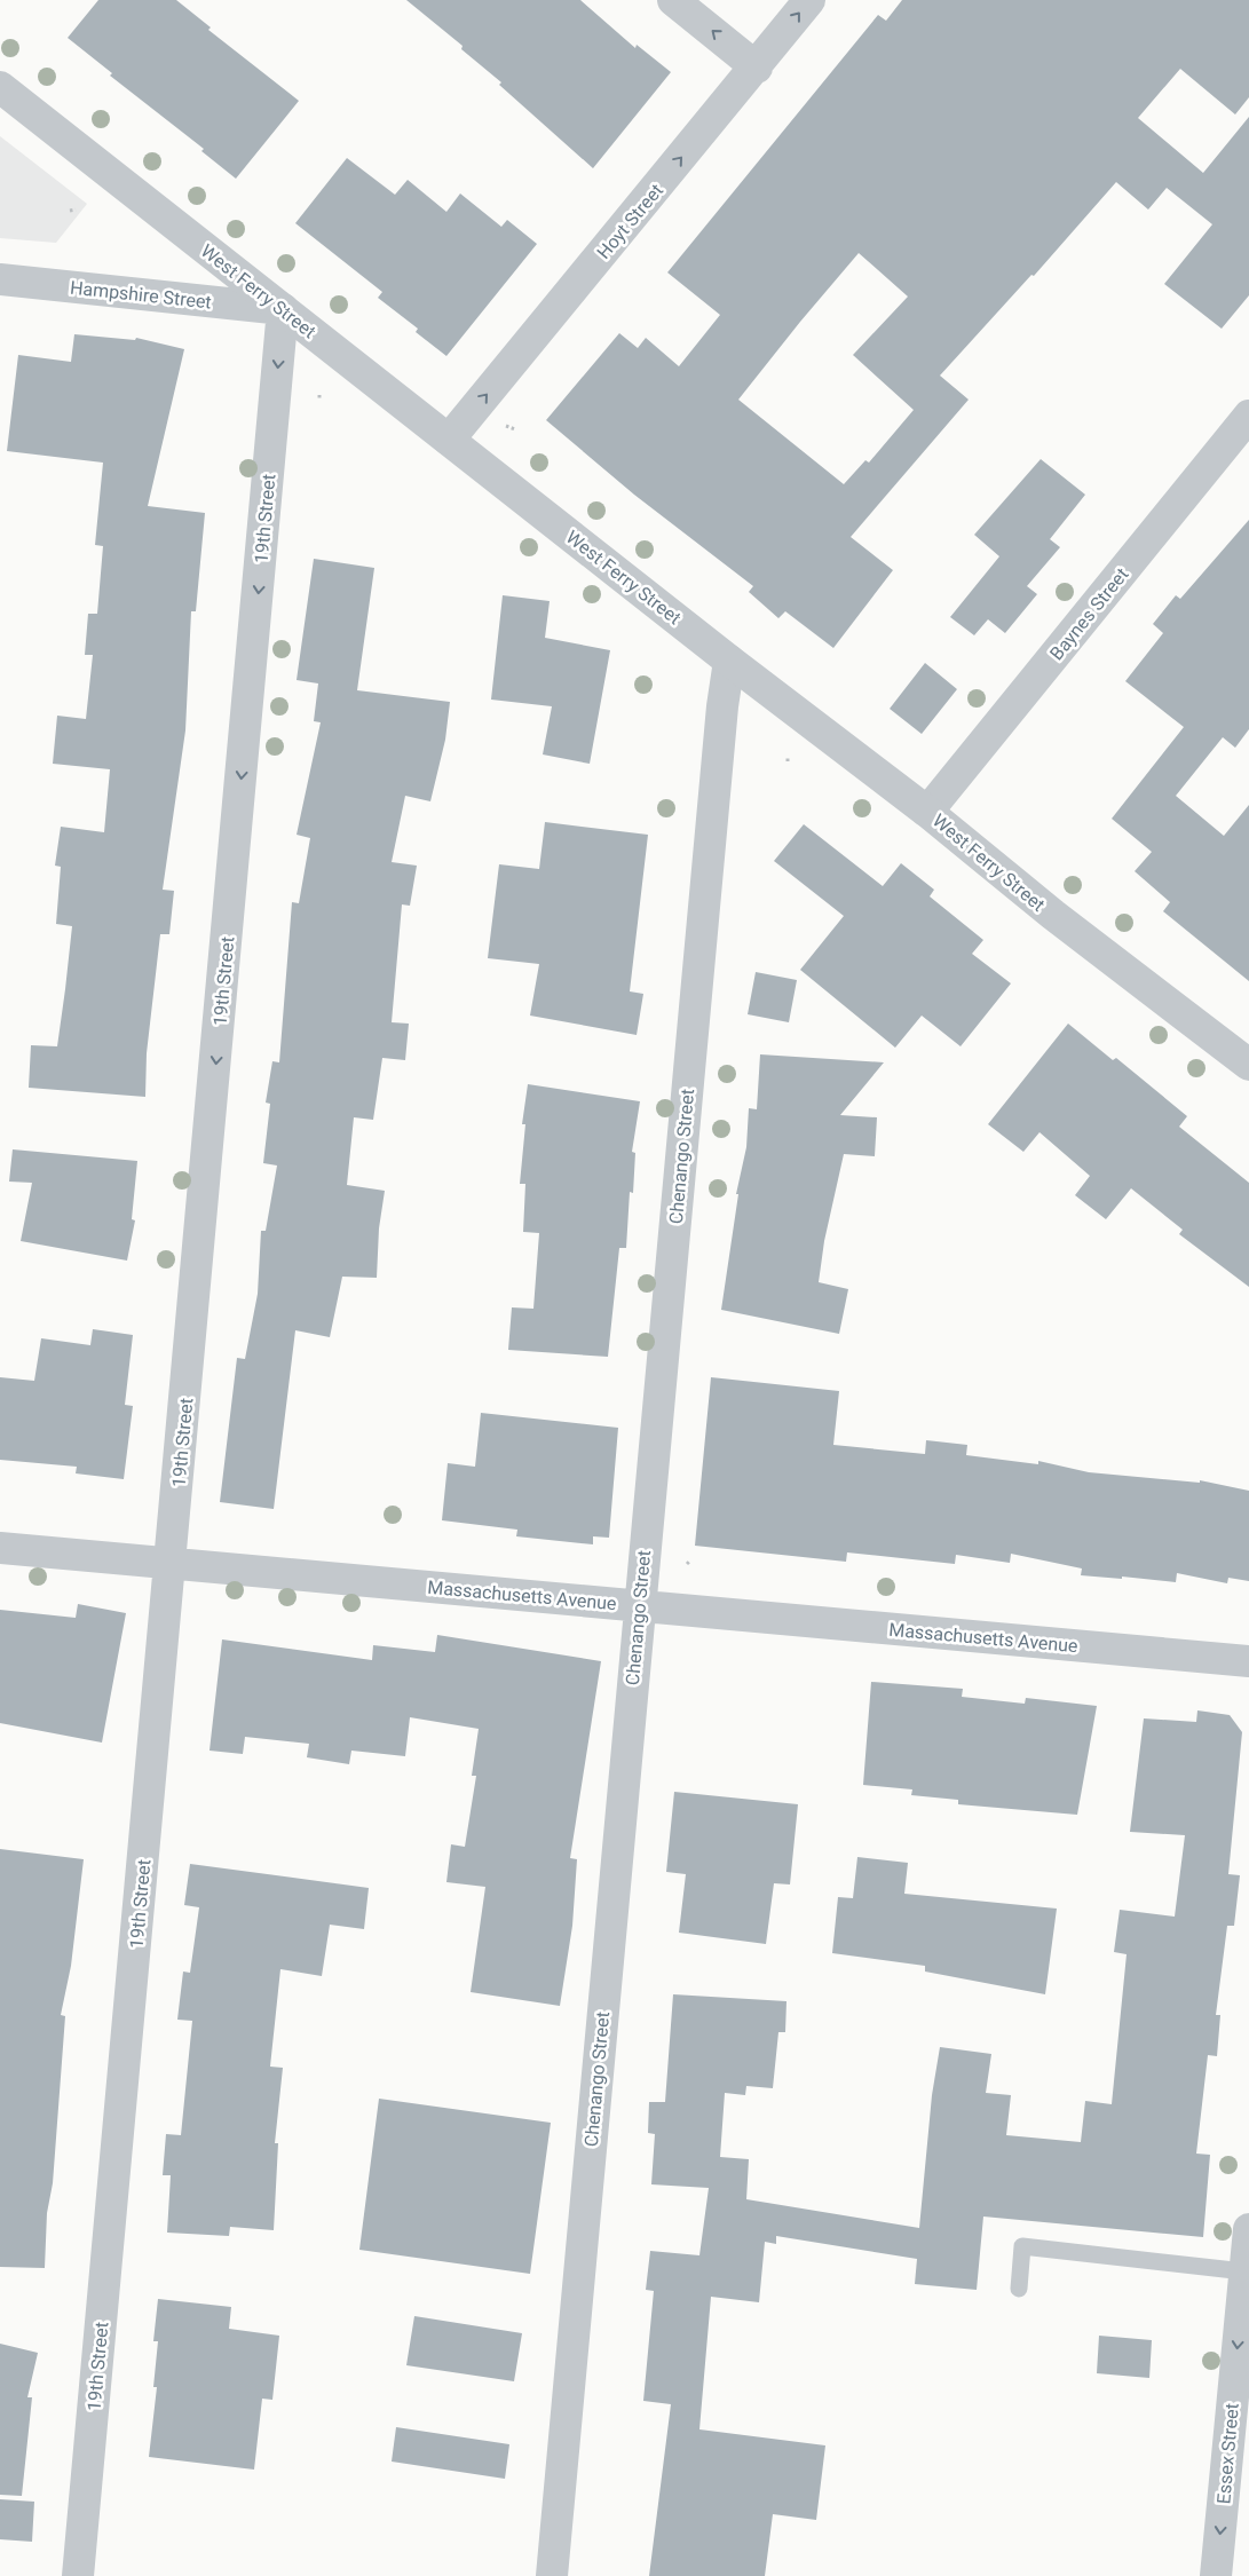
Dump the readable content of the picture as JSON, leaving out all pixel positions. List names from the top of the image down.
{
  "streets": {
    "street": [
      "Hoyt Street",
      "West Ferry Street",
      "Hampshire Street",
      "19th Street",
      "Baynes Street",
      "Chenango Street",
      "Massachusetts Avenue",
      "Essex Street"
    ]
  },
  "crossings": [
    ["Hoyt Street", "West Ferry Street"],
    ["West Ferry Street", "Hampshire Street"],
    ["West Ferry Street", "19th Street"],
    ["West Ferry Street", "Baynes Street"],
    ["West Ferry Street", "Chenango Street"],
    ["Hampshire Street", "19th Street"],
    ["19th Street", "Massachusetts Avenue"],
    ["Chenango Street", "Massachusetts Avenue"]
  ],
  "one_way": ["Hoyt Street", "19th Street", "Essex Street"]
}
